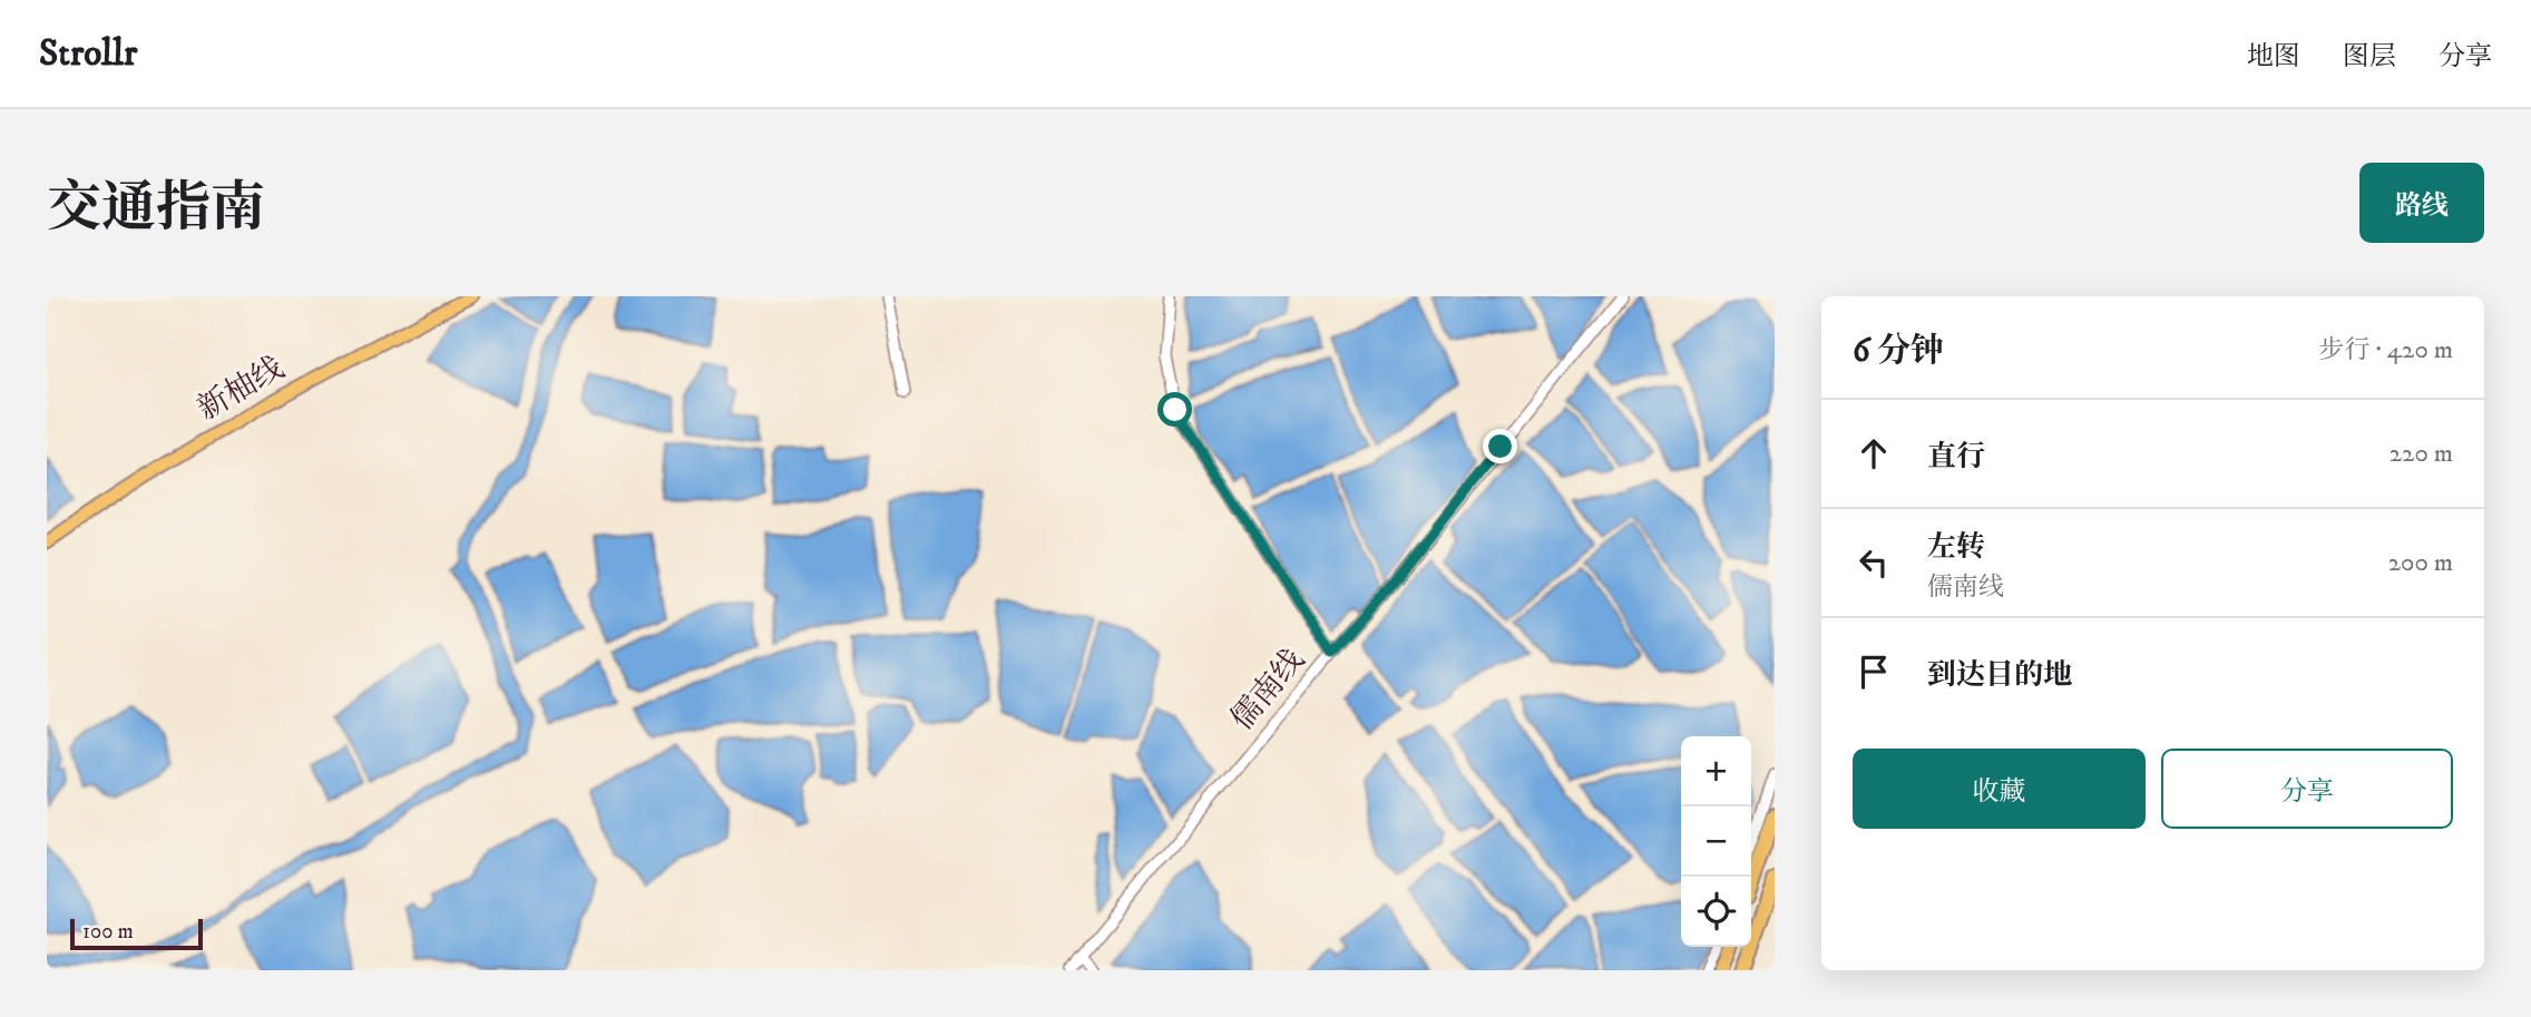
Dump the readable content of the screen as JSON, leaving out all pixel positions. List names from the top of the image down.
{
  "streets": {
    "main road": ["新柚线"],
    "street": ["儒南线"]
  },
  "scale_bar": "100 m",
  "page": {
    "header": "Strollr",
    "nav": ["地图", "图层", "分享"],
    "title": "交通指南",
    "buttons": [
      "路线",
      ["收藏", "分享"]
    ],
    "heading": ["6 分钟", "步行 · 420 m"],
    "list": [
      ["直行", "220 m"],
      ["左转", "儒南线", "200 m"],
      "到达目的地"
    ],
    "map_buttons": ["+", "−"],
    "scale": "100 m"
  }
}
